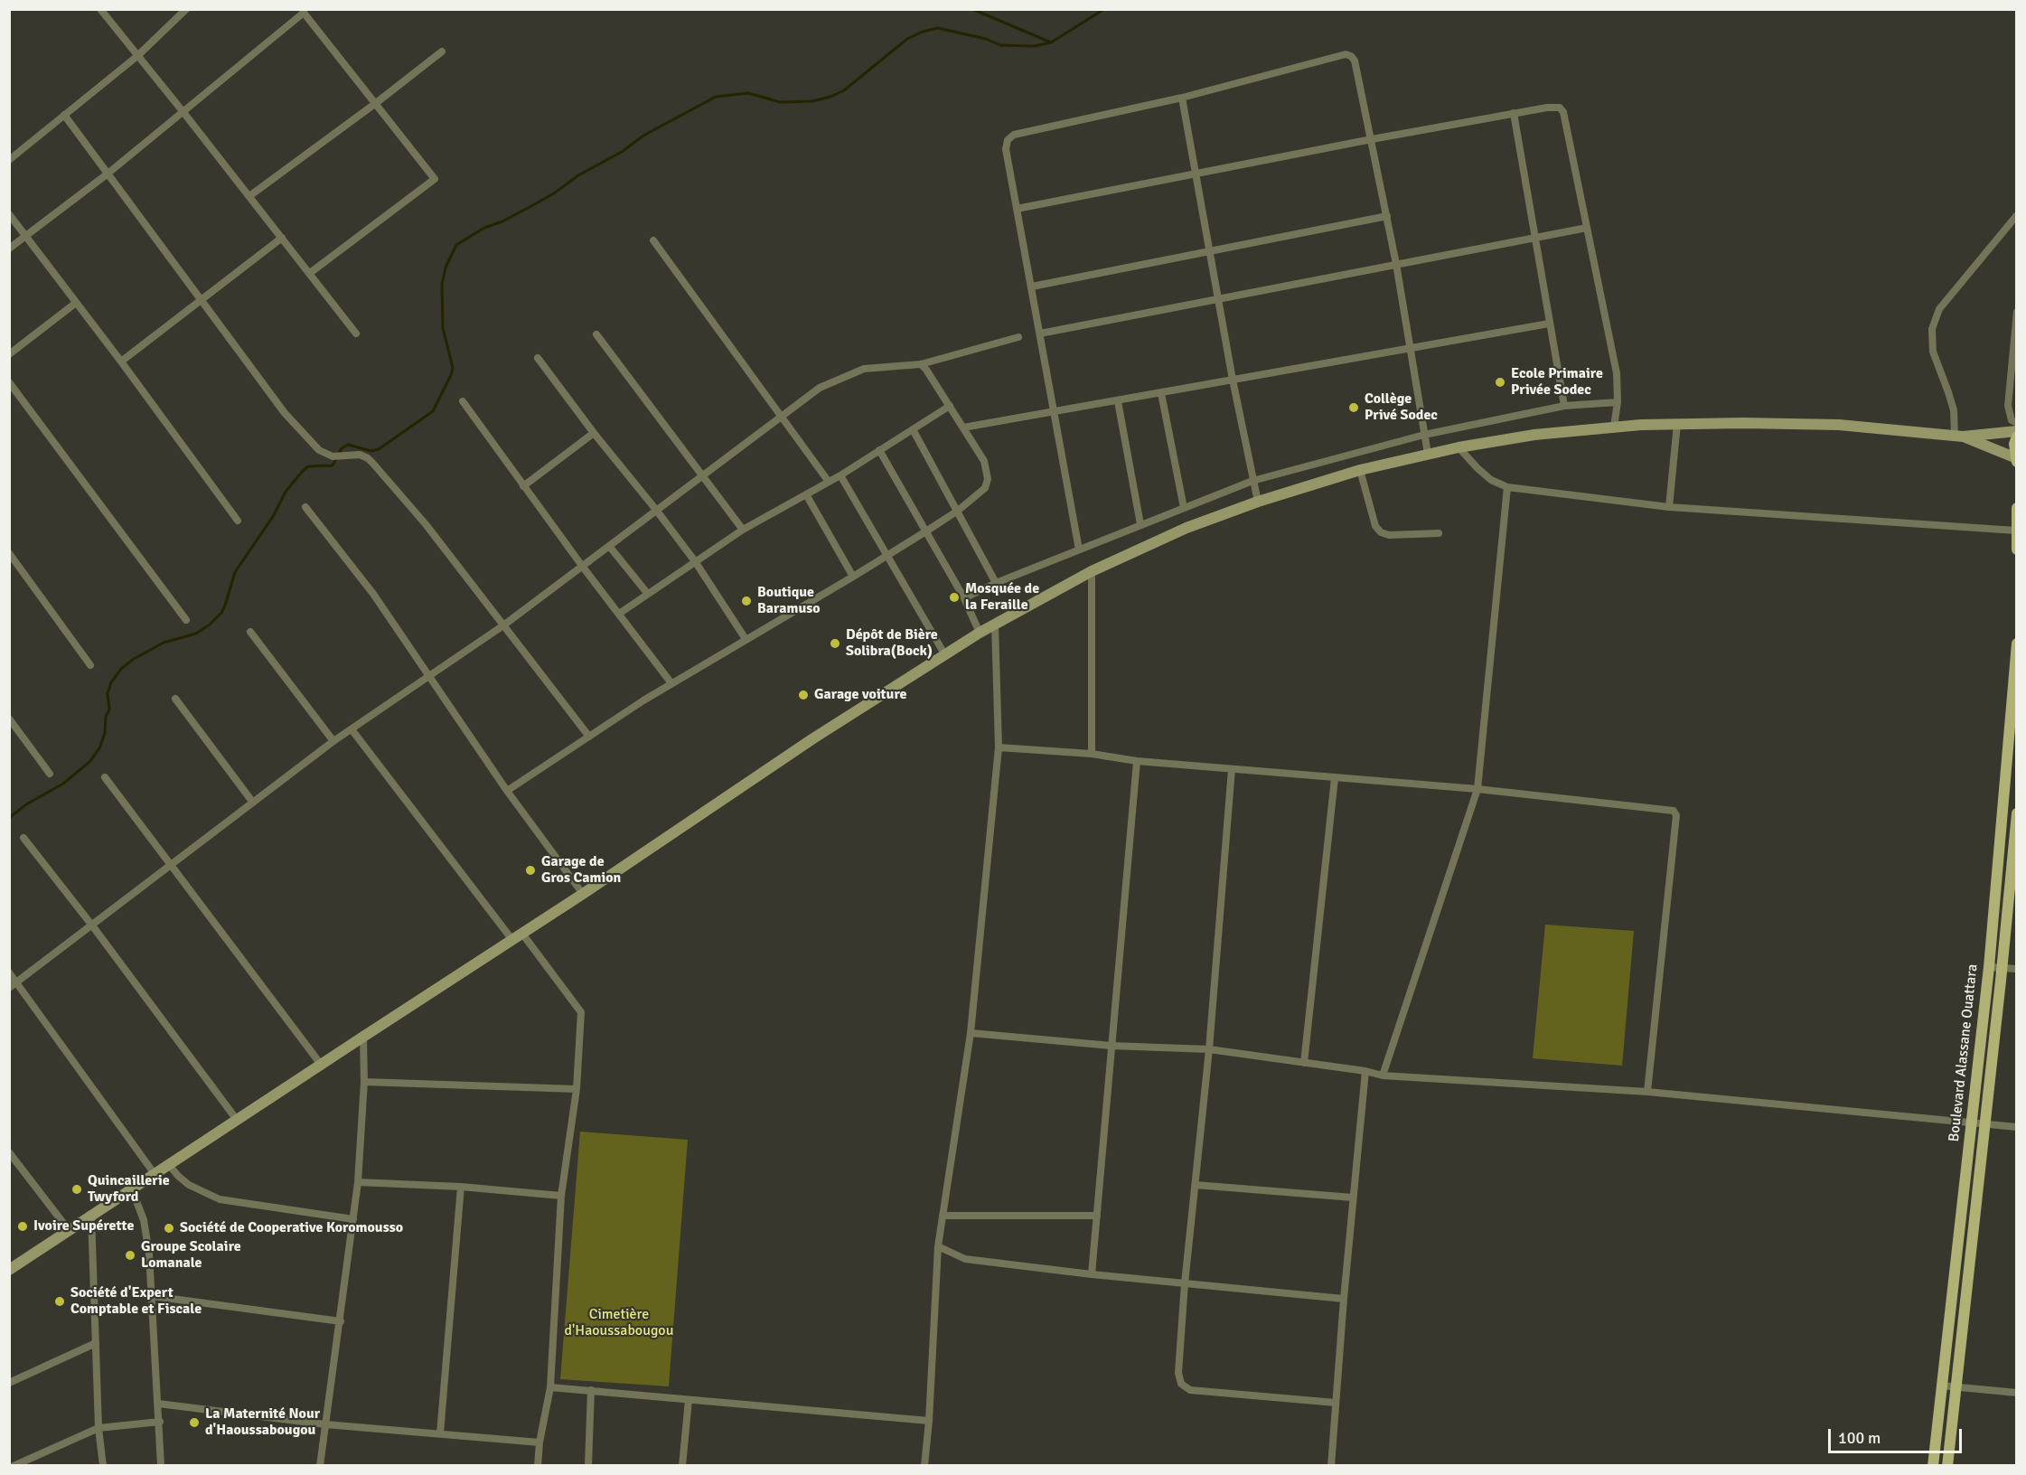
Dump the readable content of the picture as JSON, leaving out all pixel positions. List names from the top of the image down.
{
  "streets": {
    "main road": ["Boulevard Alassane Ouattara"]
  },
  "parks": ["Cimetière d'Haoussabougou"],
  "places": [
    "Ecole Primaire Privée Sodec",
    "Collège Privé Sodec",
    "Mosquée de la Feraille",
    "Boutique Baramuso",
    "Dépôt de Bière Solibra(Bock)",
    "Garage voiture",
    "Garage de Gros Camion",
    "Quincaillerie Twyford",
    "Ivoire Supérette",
    "Société de Cooperative Koromousso",
    "Groupe Scolaire Lomanale",
    "Société d'Expert Comptable et Fiscale",
    "La Maternité Nour d'Haoussabougou"
  ],
  "scale_bar": "100 m"
}
